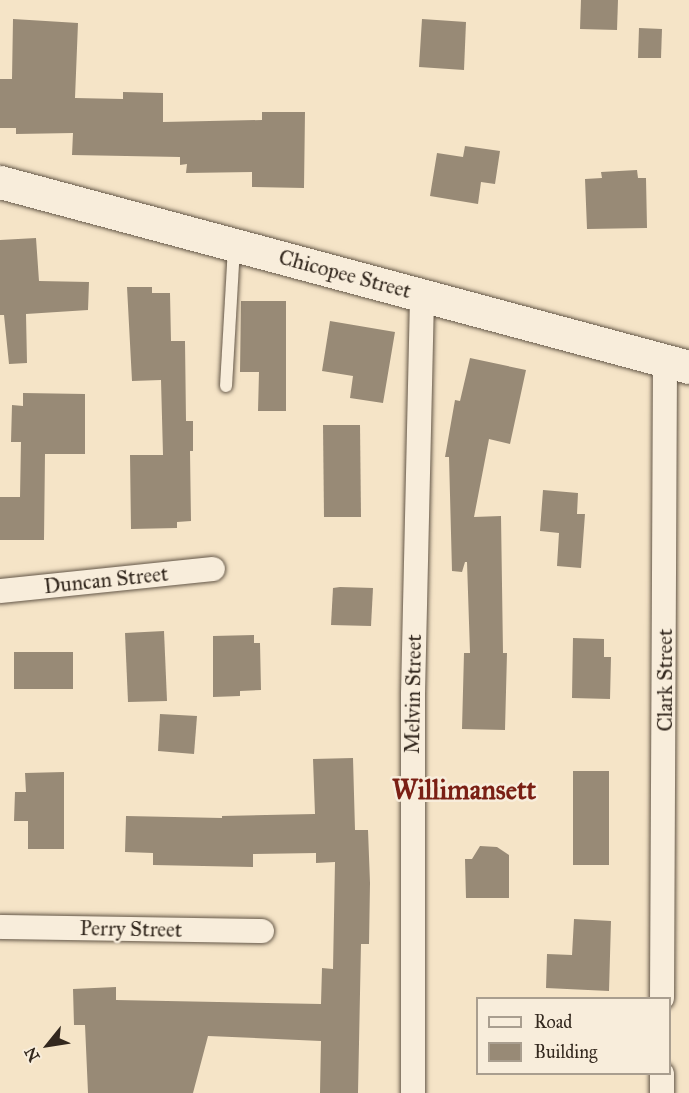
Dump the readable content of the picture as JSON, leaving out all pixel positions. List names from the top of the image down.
{
  "streets": {
    "main road": ["Chicopee Street"],
    "street": [
      "Duncan Street",
      "Clark Street",
      "Melvin Street",
      "Perry Street"
    ]
  },
  "crossings": [
    ["Chicopee Street", "Clark Street"],
    ["Chicopee Street", "Melvin Street"]
  ],
  "districts": ["Willimansett"],
  "legend": ["Road", "Building"],
  "north": "bottom left"
}
